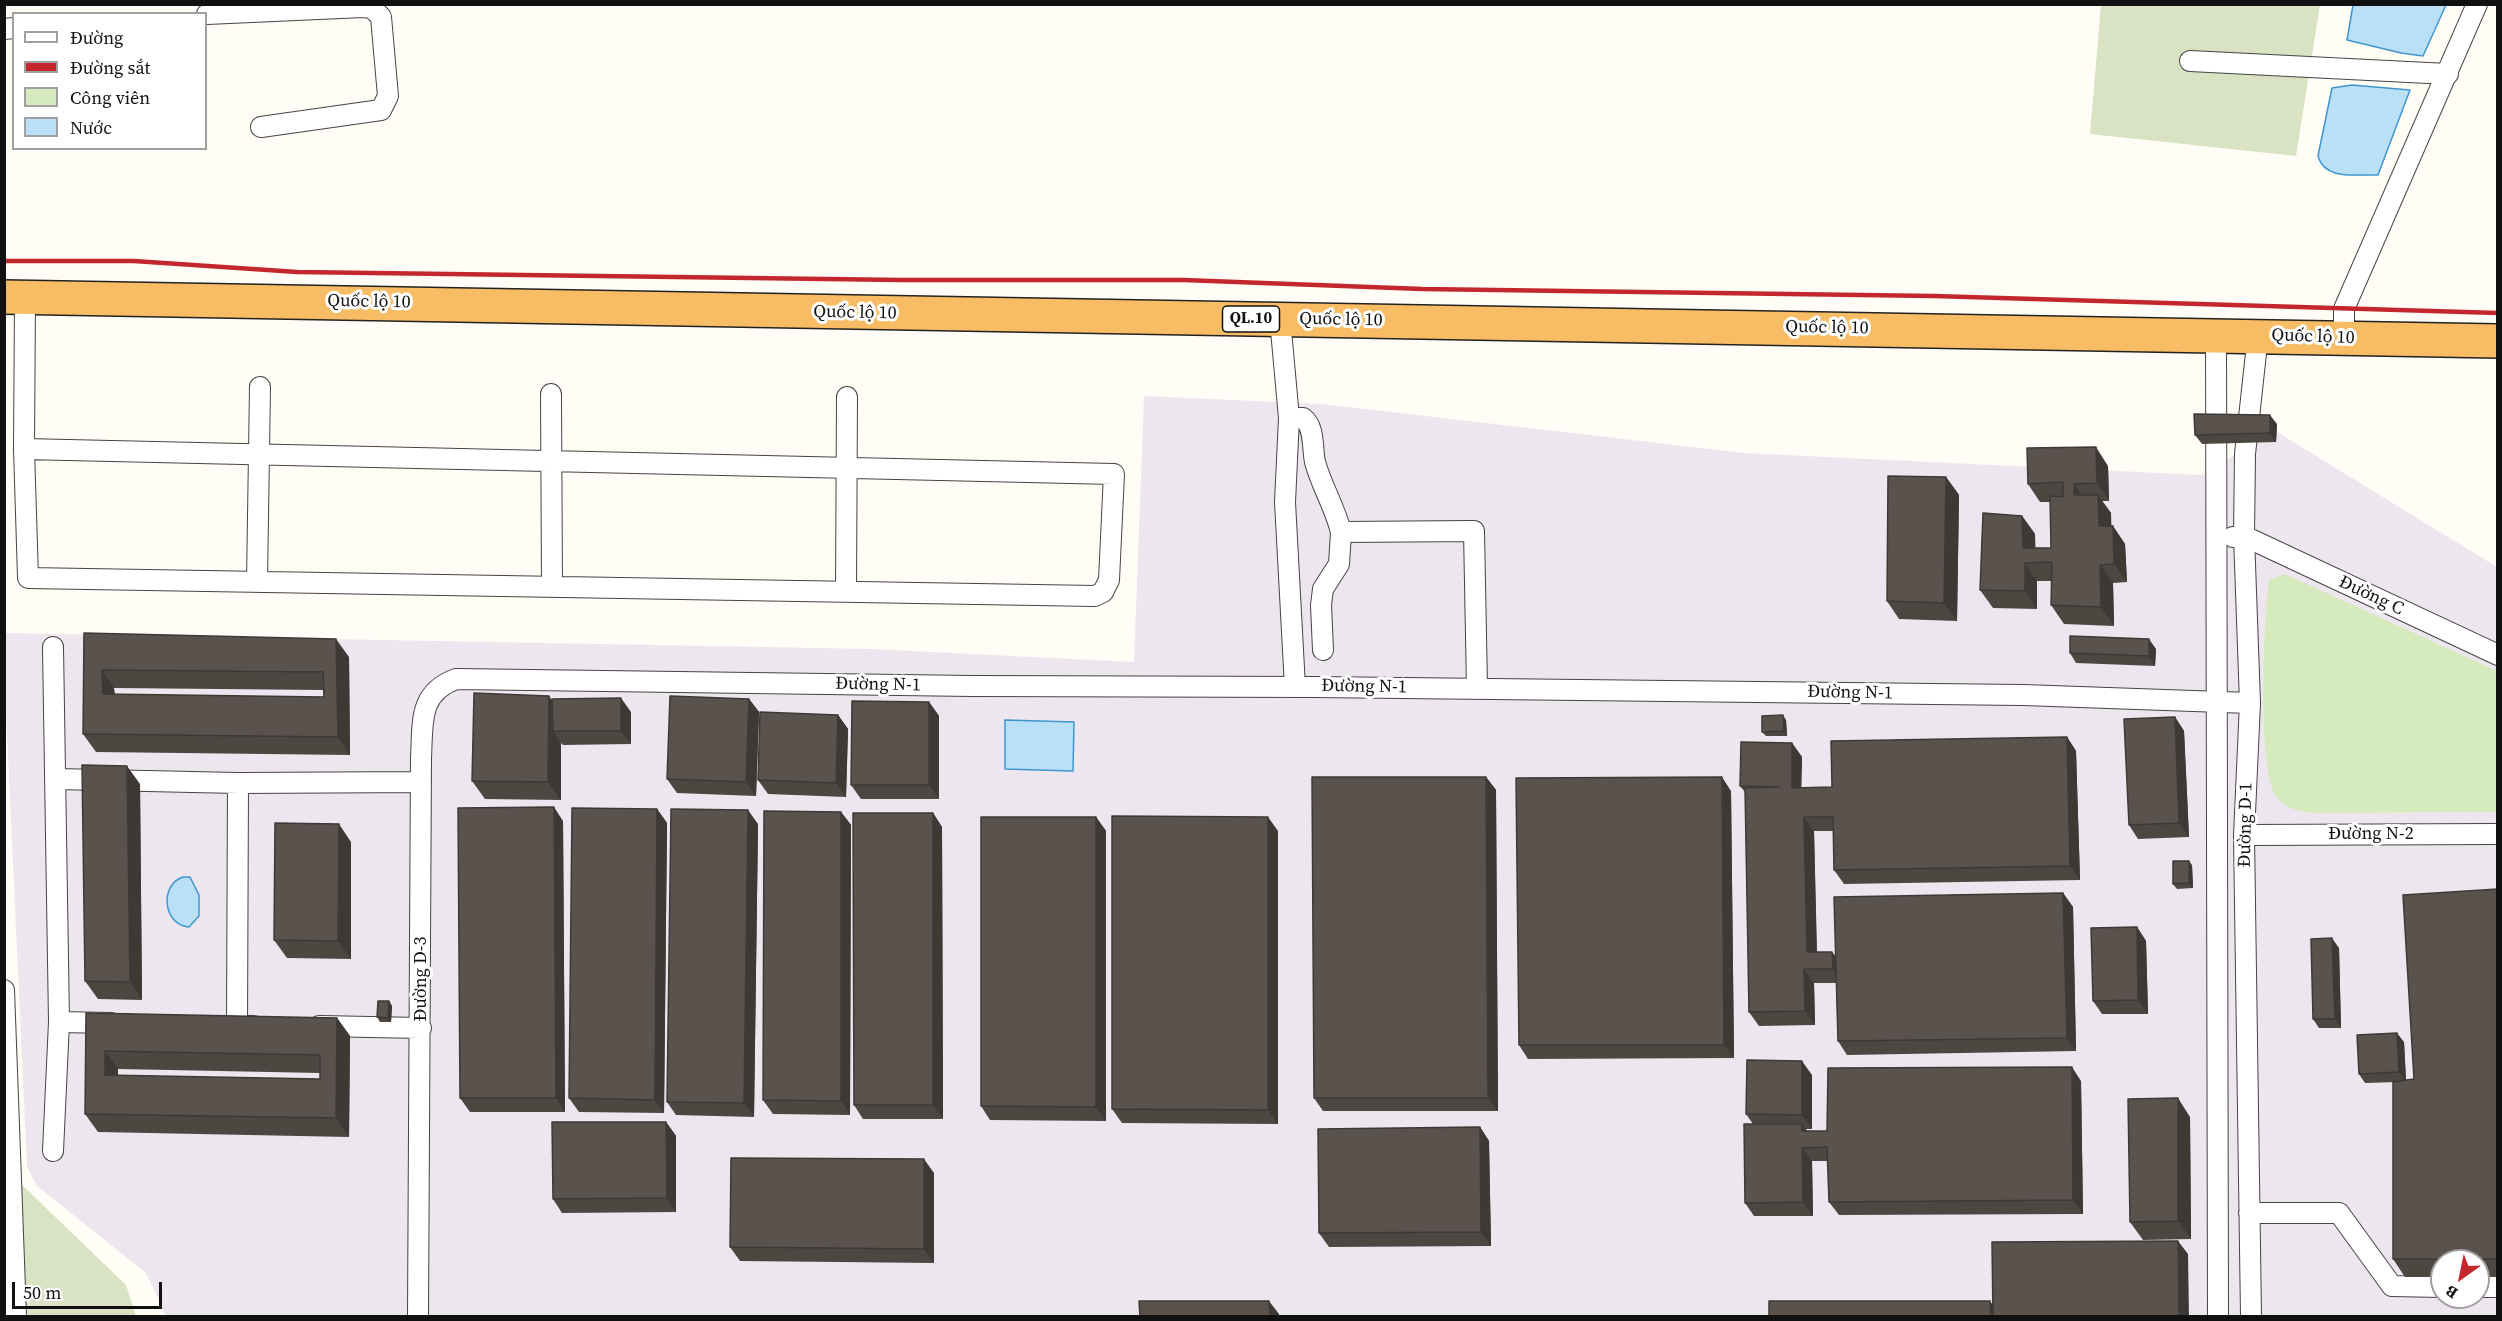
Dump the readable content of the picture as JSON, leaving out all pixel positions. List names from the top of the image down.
{
  "streets": {
    "highway": ["Quốc lộ 10", "QL.10"],
    "street": [
      "Đường C",
      "Đường N-1",
      "Đường D-1",
      "Đường N-2",
      "Đường D-3"
    ]
  },
  "crossings": [
    ["Quốc lộ 10", "Đường D-1"],
    ["Đường C", "Đường D-1"],
    ["Đường N-1", "Đường D-1"],
    ["Đường N-1", "Đường D-3"],
    ["Đường D-1", "Đường N-2"]
  ],
  "legend": [
    "Đường",
    "Đường sắt",
    "Công viên",
    "Nước"
  ],
  "scale_bar": "50 m",
  "north": "bottom left"
}
